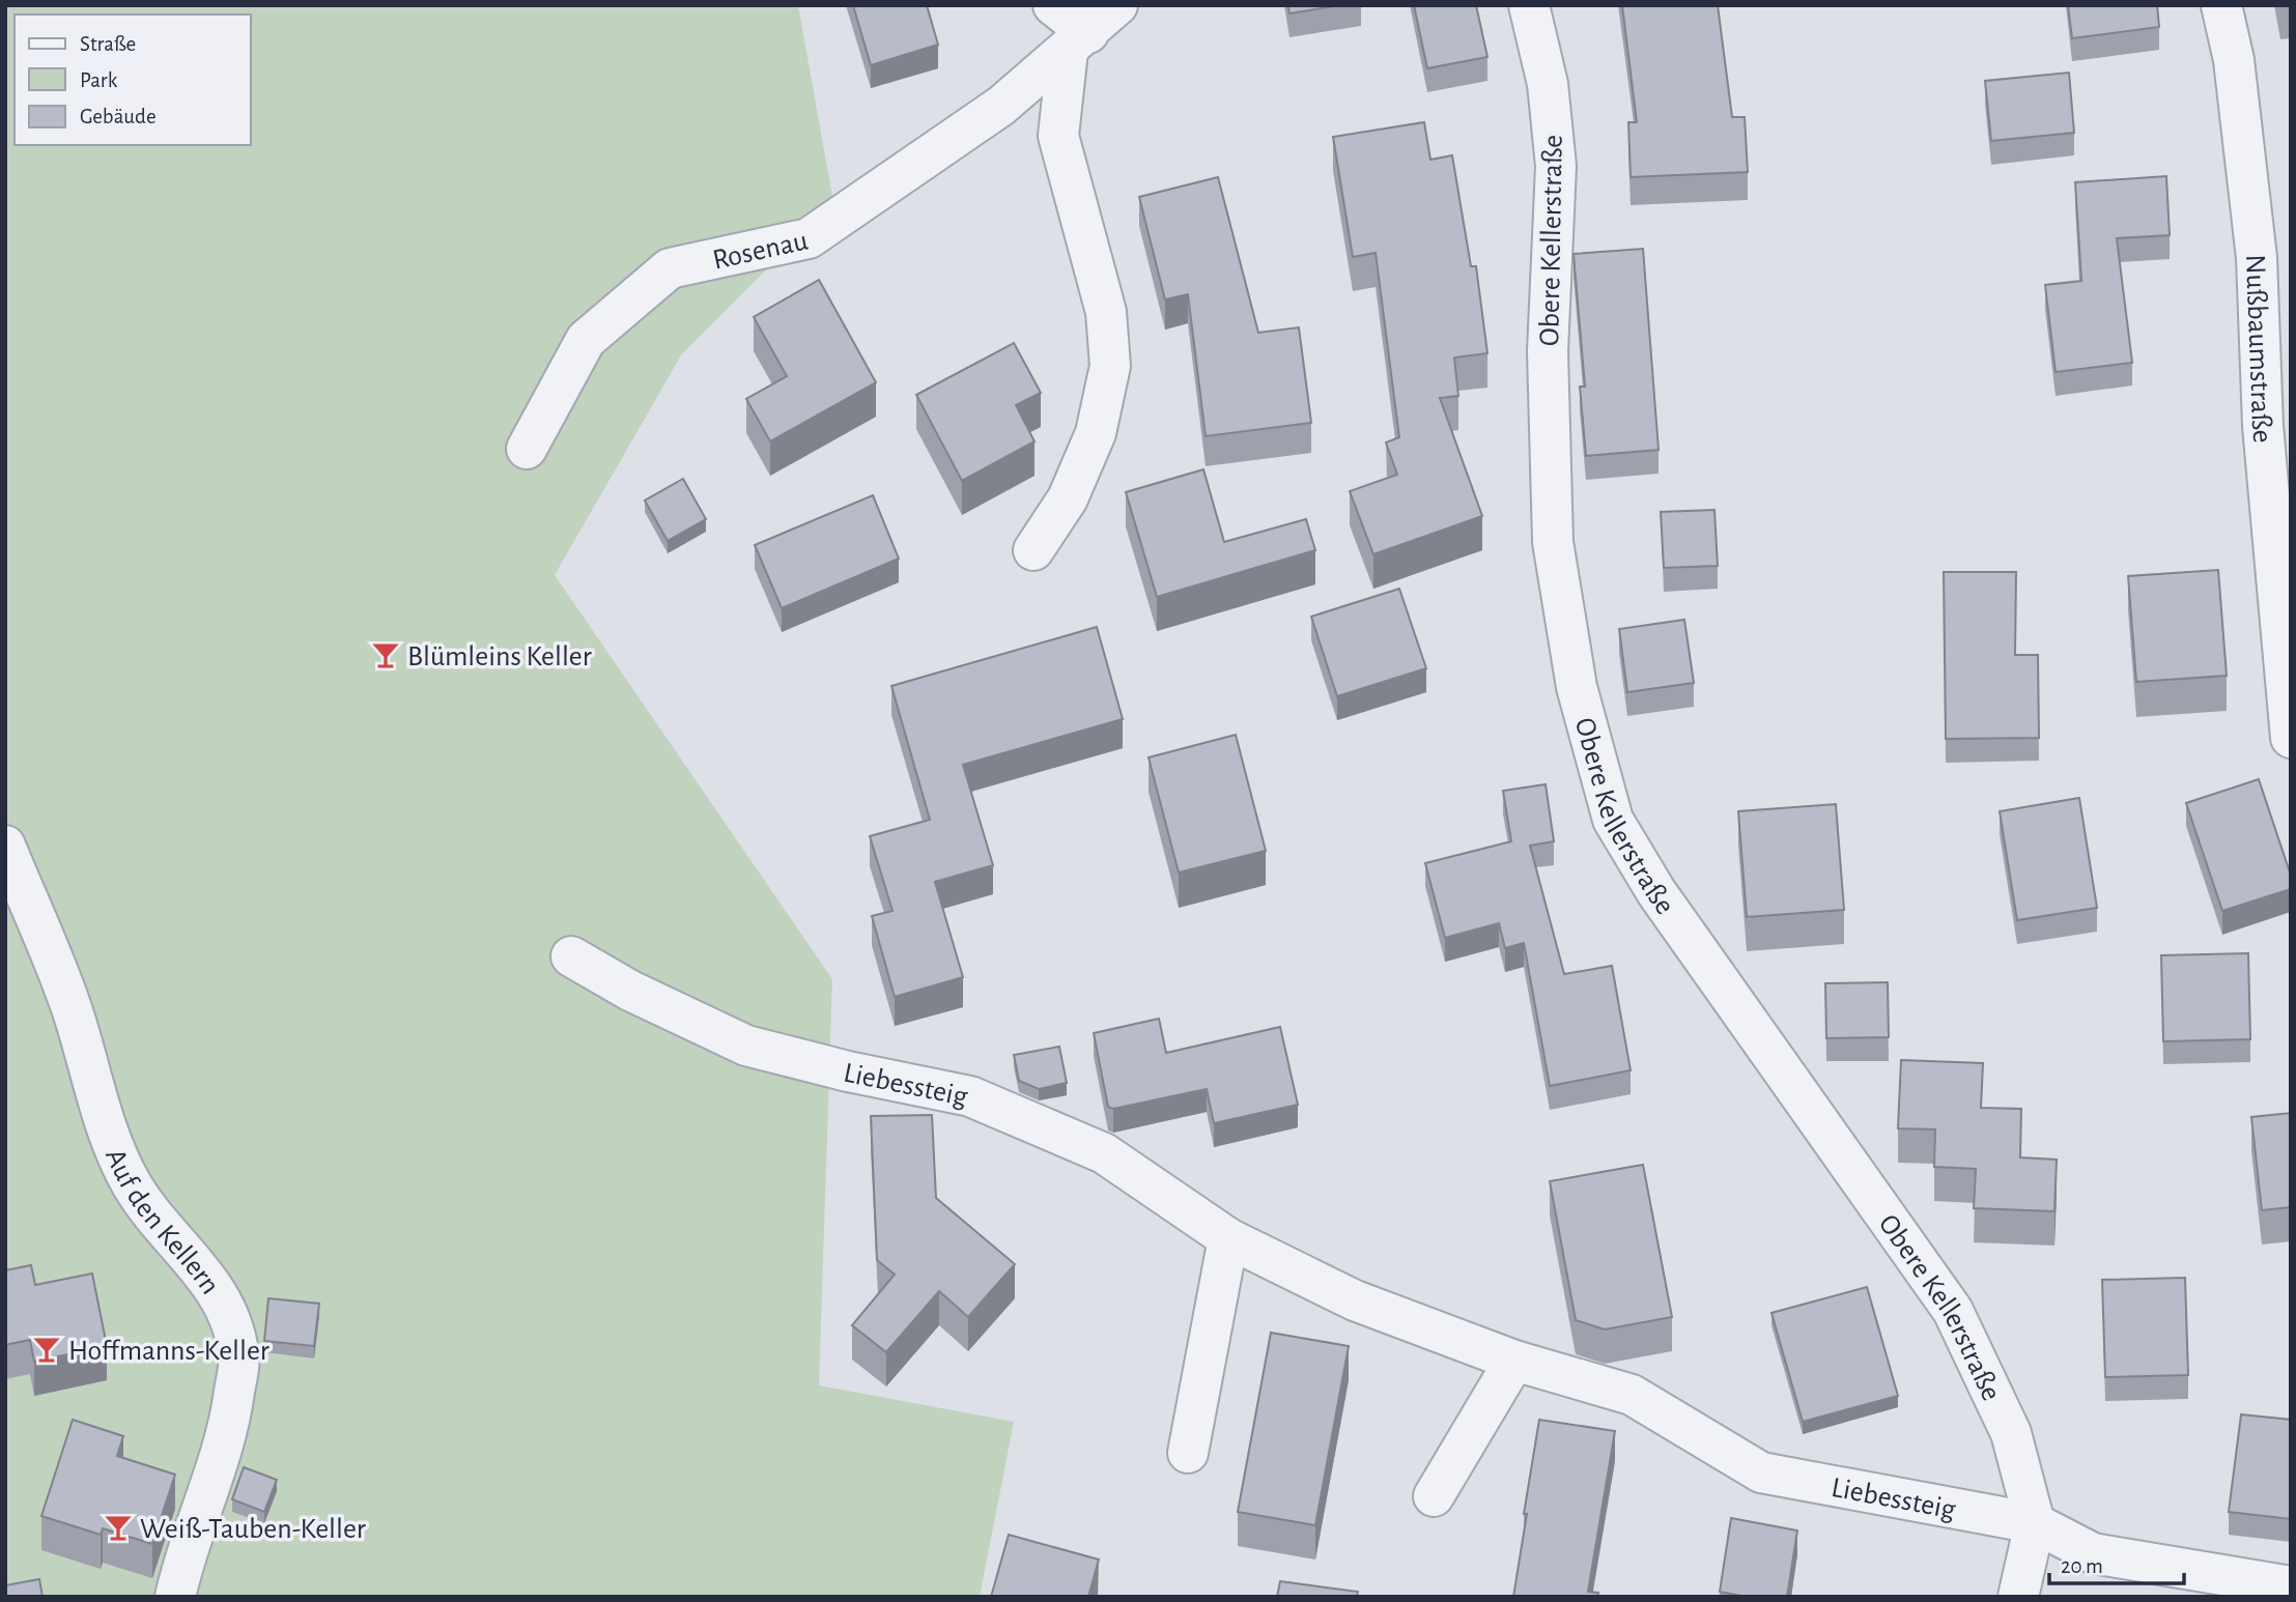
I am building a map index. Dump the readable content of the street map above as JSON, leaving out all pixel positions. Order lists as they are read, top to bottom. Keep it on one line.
{"streets":{"street":["Obere Kellerstraße","Rosenau","Nußbaumstraße","Liebessteig","Auf den Kellern"]},"crossings":[["Obere Kellerstraße","Liebessteig"]],"places":{"bar":["Blümleins Keller","Hoffmanns-Keller","Weiß-Tauben-Keller"]},"legend":["Straße","Park","Gebäude"],"scale_bar":"20 m"}
